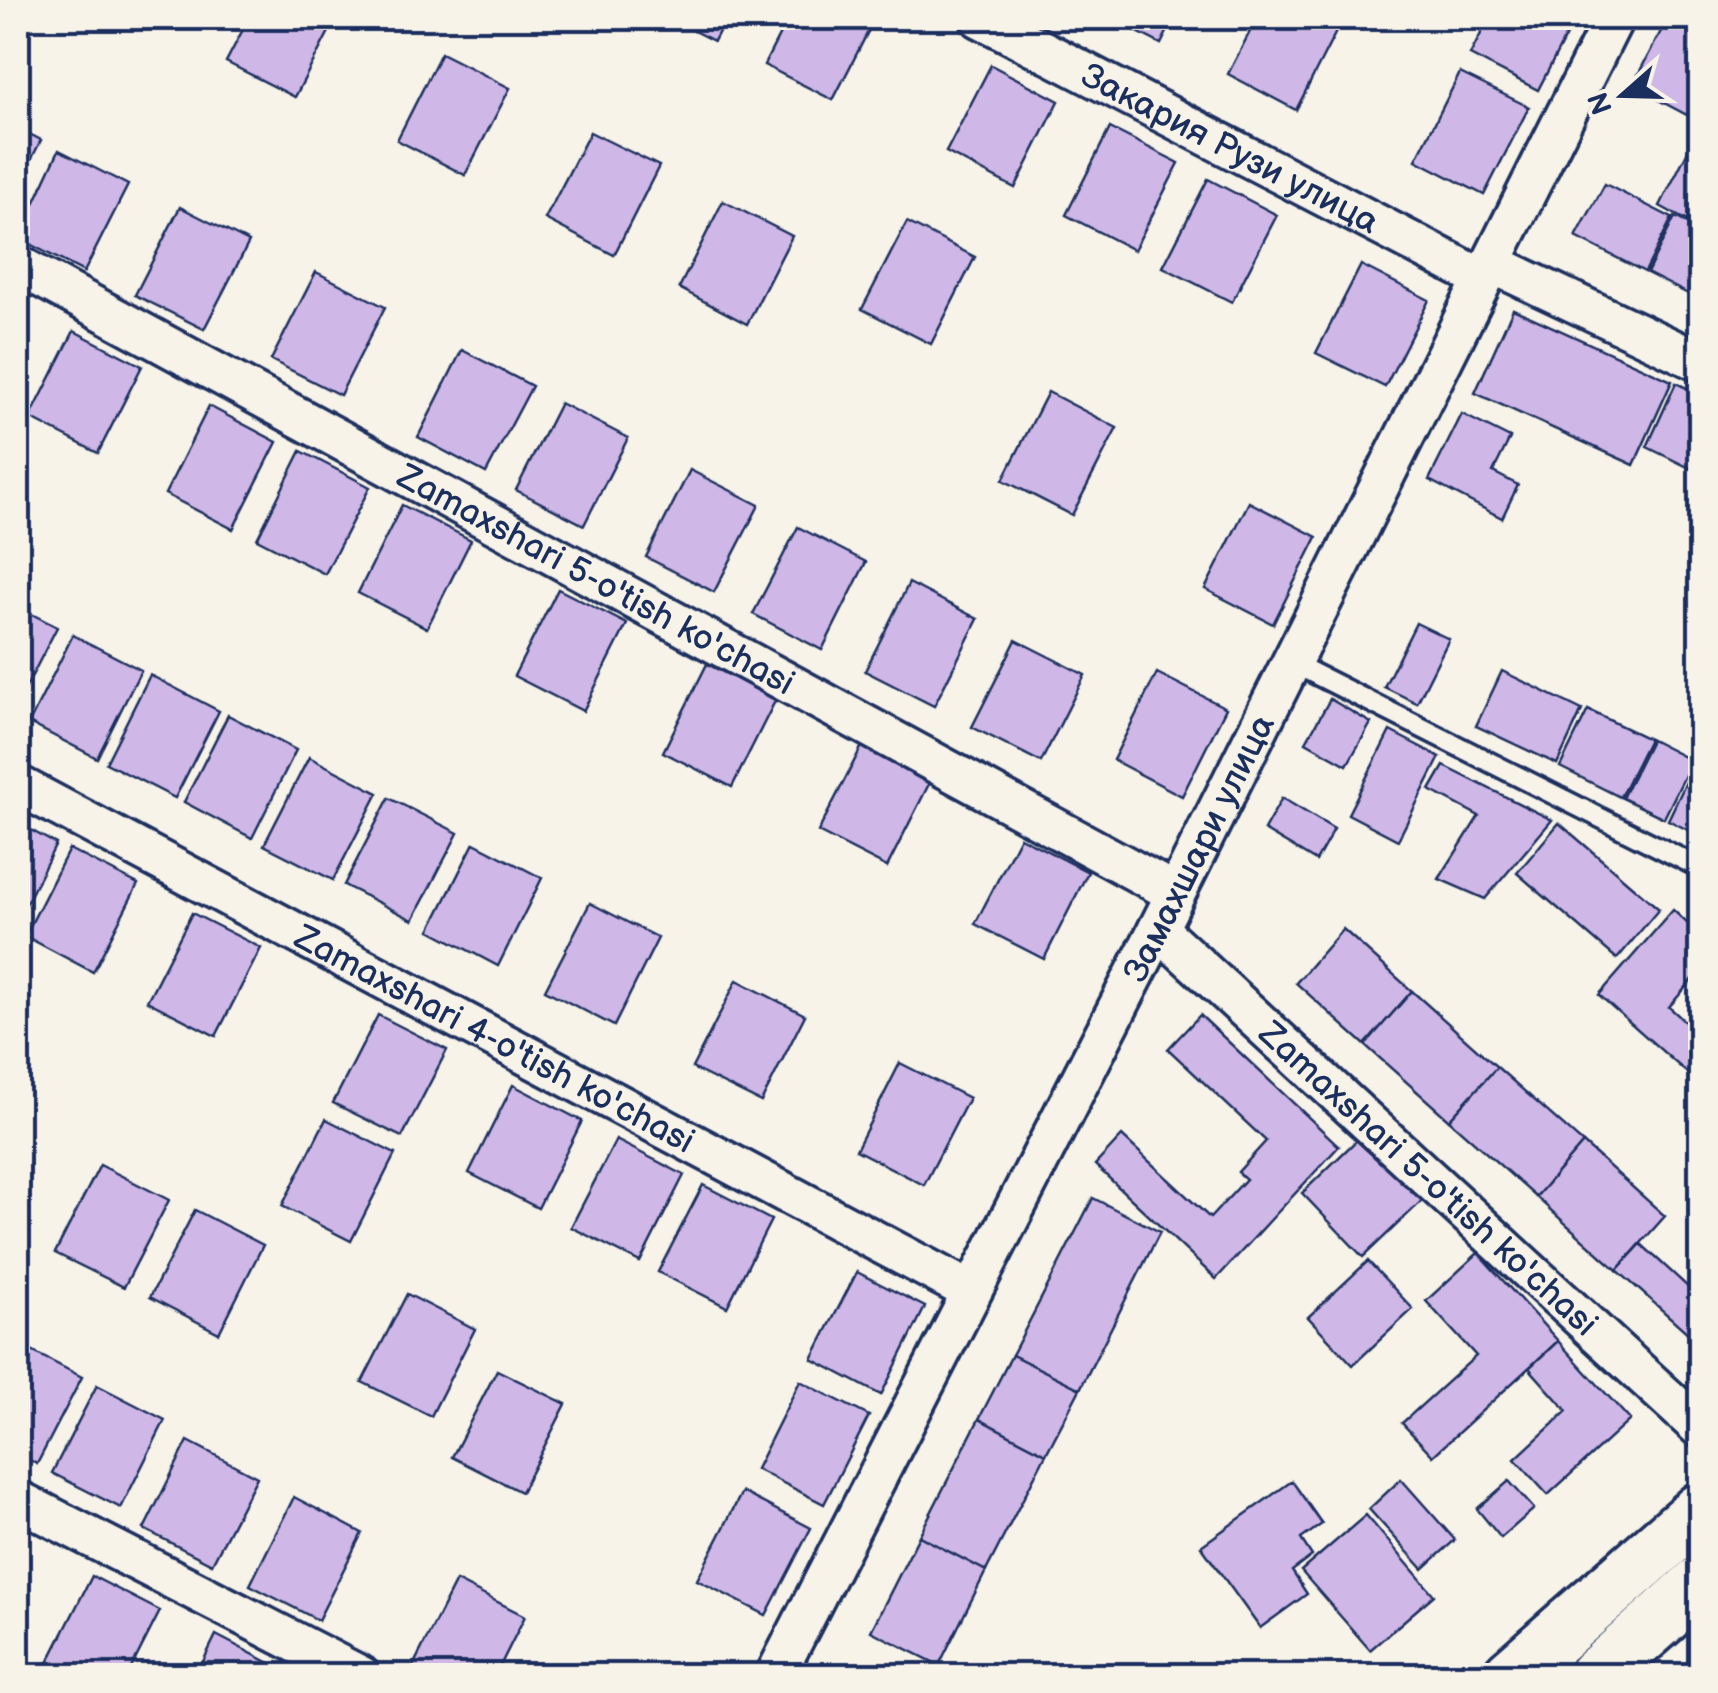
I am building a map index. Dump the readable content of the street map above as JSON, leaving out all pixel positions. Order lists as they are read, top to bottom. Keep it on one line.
{"streets":{"street":["Закария Рузи улица","Zamaxshari 5-o'tish ko'chasi","Замахшари улица","Zamaxshari 4-o'tish ko'chasi"]},"crossings":[["Закария Рузи улица","Замахшари улица"],["Zamaxshari 5-o'tish ko'chasi","Замахшари улица"],["Замахшари улица","Zamaxshari 4-o'tish ko'chasi"]],"north":"left"}
